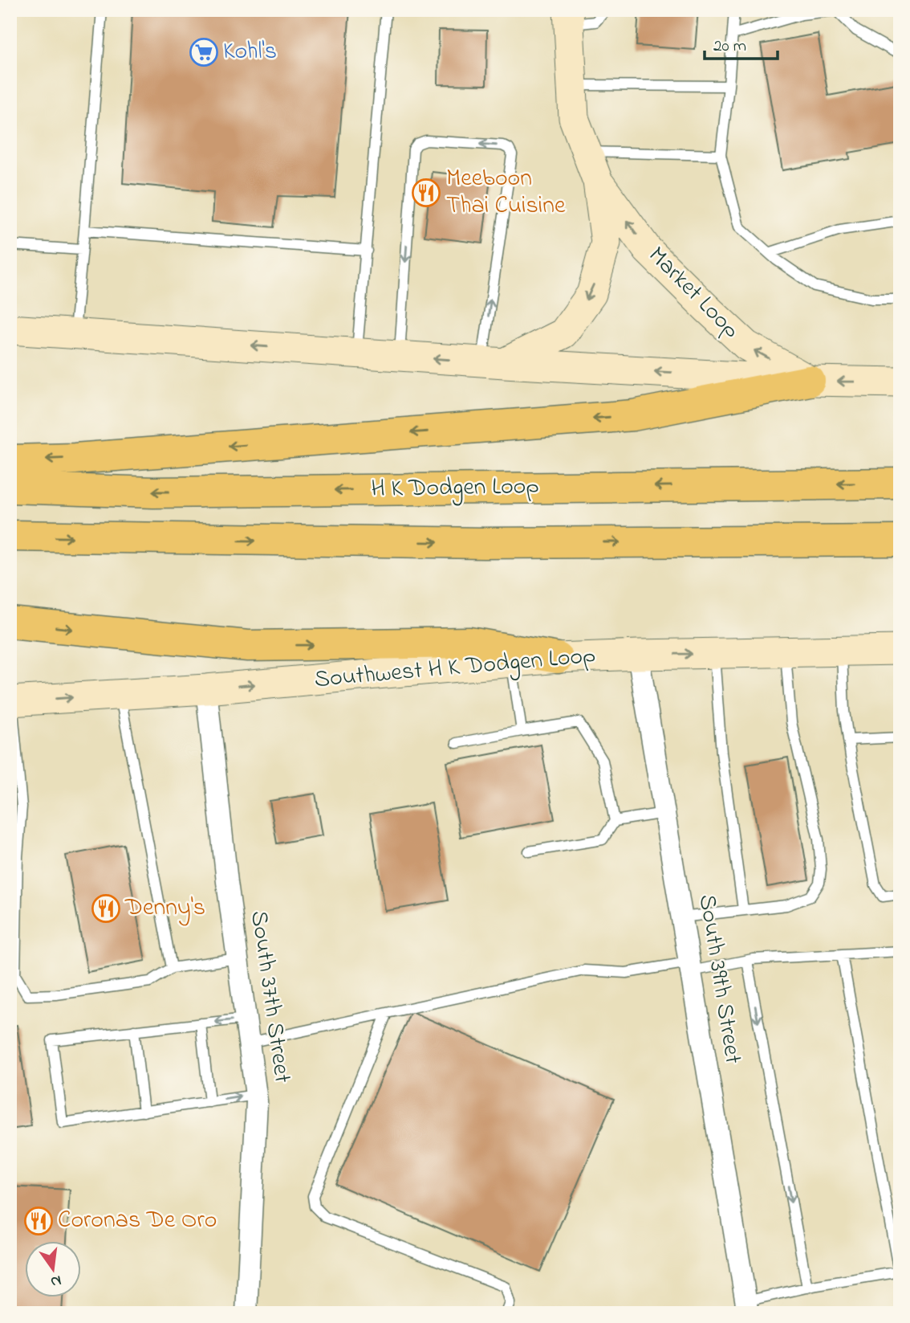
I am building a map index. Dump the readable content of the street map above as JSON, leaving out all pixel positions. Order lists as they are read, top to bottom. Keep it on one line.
{"streets":{"highway":["H K Dodgen Loop"],"main road":["Market Loop","Southwest H K Dodgen Loop"],"street":["South 39th Street","South 37th Street"]},"crossings":[["Southwest H K Dodgen Loop","South 39th Street"],["Southwest H K Dodgen Loop","South 37th Street"]],"one_way":["Southwest H K Dodgen Loop"],"places":{"supermarket":["Kohl's"],"restaurant":["Meeboon Thai Cuisine","Denny's","Coronas De Oro"]},"scale_bar":"20 m","north":"bottom"}
